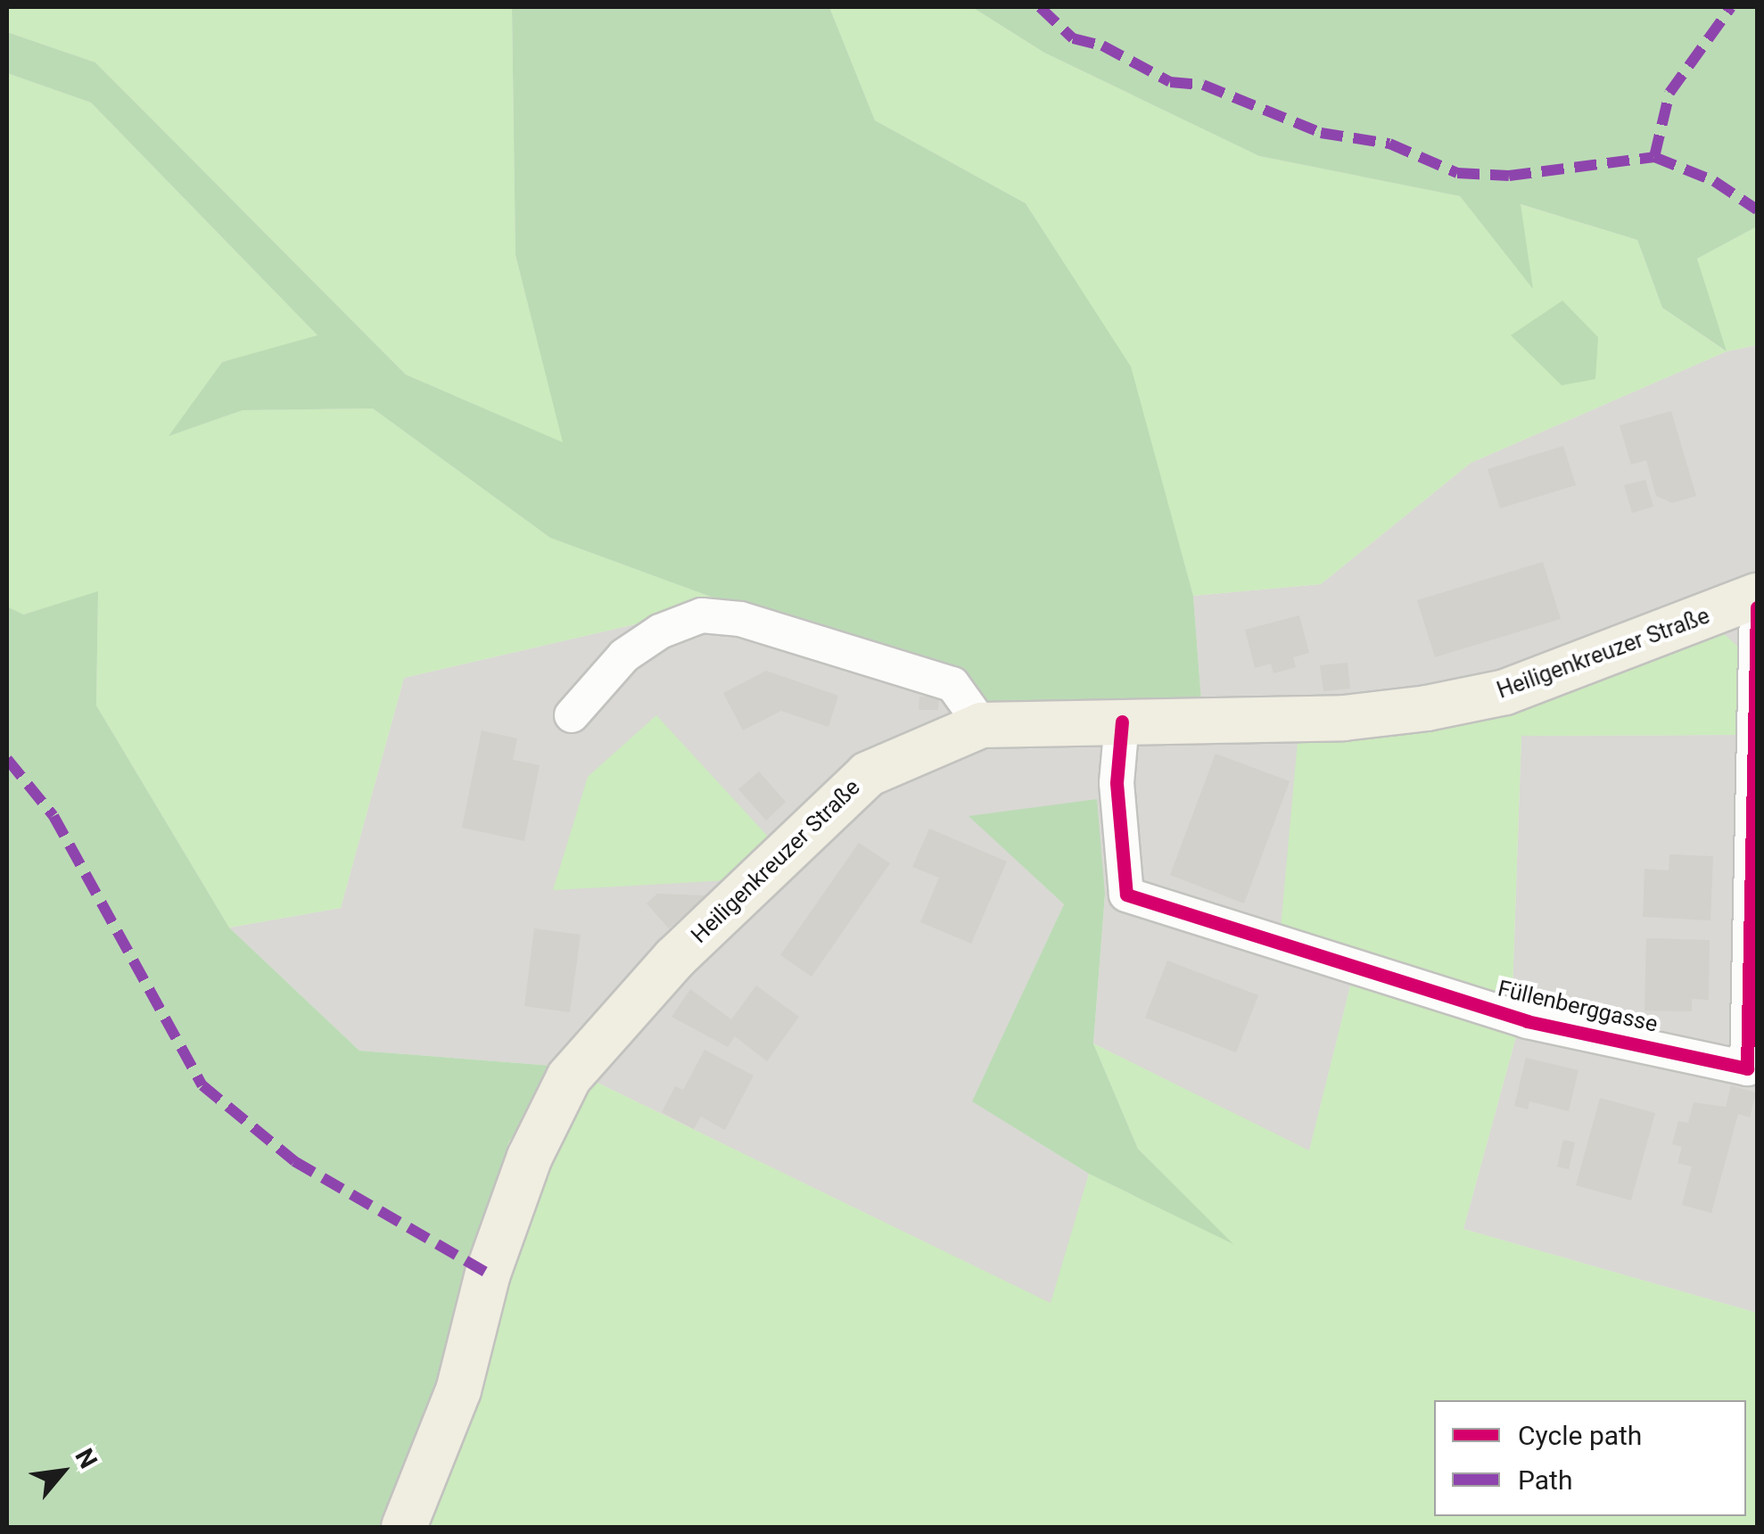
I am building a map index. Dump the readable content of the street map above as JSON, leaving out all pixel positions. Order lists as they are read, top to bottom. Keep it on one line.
{"streets":{"main road":["Heiligenkreuzer Straße"],"street":["Füllenberggasse"]},"crossings":[["Heiligenkreuzer Straße","Füllenberggasse"]],"legend":["Cycle path","Path"],"north":"top right"}
